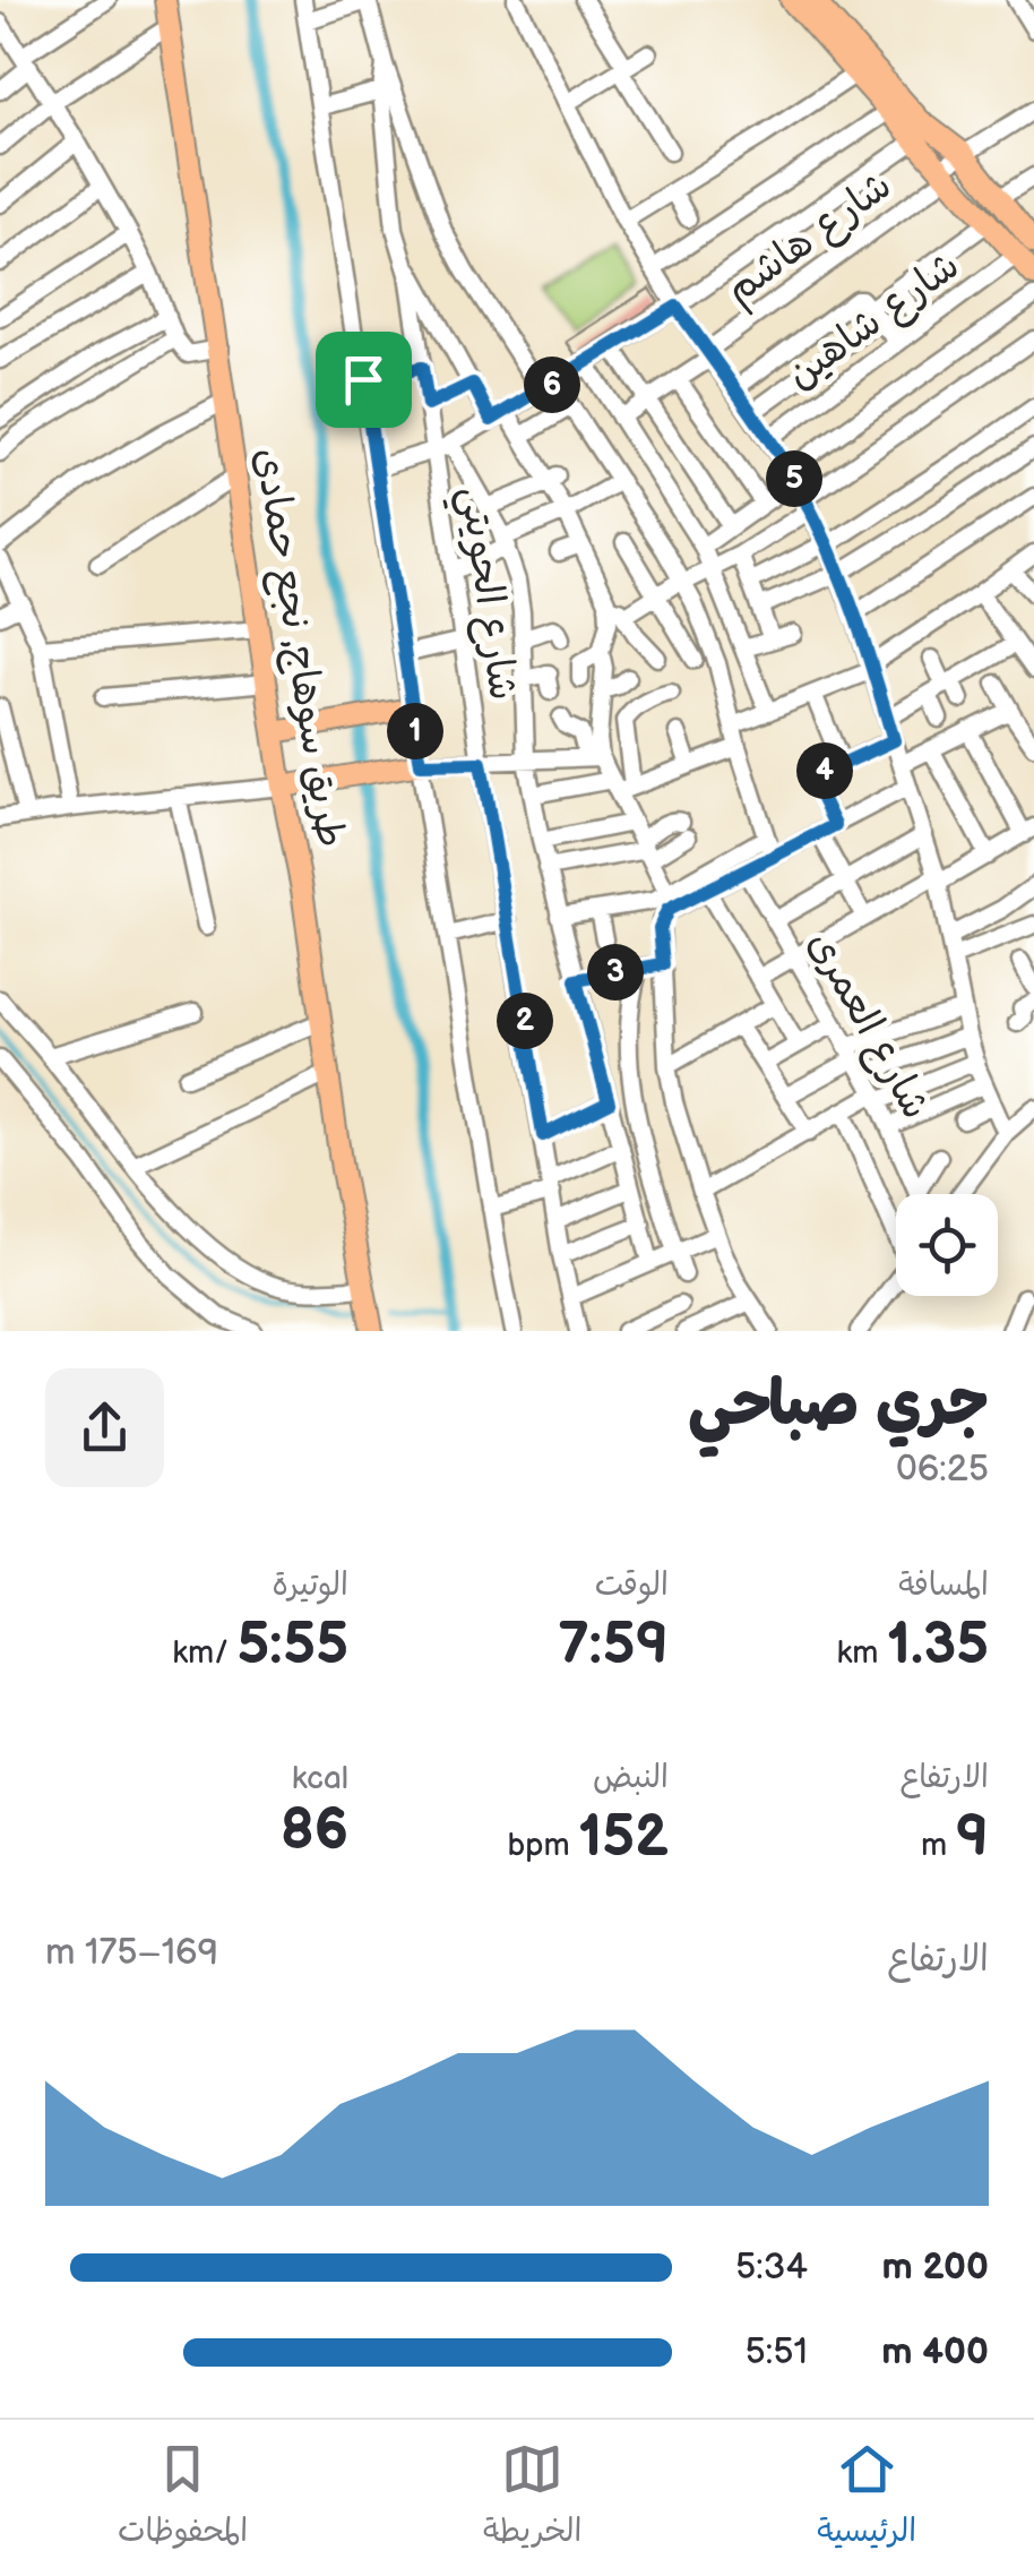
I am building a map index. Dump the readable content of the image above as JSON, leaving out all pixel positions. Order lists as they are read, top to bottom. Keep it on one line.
{"streets":{"main road":["طريق سوهاج, نجع حمادى"],"street":["شارع هاشم","شارع شاهين","شارع الحويتي","شارع العمرى"]},"page":{"pins":["6","5","1","4","3","2"],"heading":["جري صباحي","06:25"],"stats":[["المسافة","1.35 km"],["الوقت","7:59"],["الوتيرة","5:55 /km"],["الارتفاع","9 m"],["النبض","152 bpm"],["kcal","86"]],"chart":["الارتفاع","169–175 m"],"list":[{"name":"200 m","note":"5:34"},{"name":"400 m","note":"5:51"}],"tabs":["الرئيسية","الخريطة","المحفوظات"]}}
